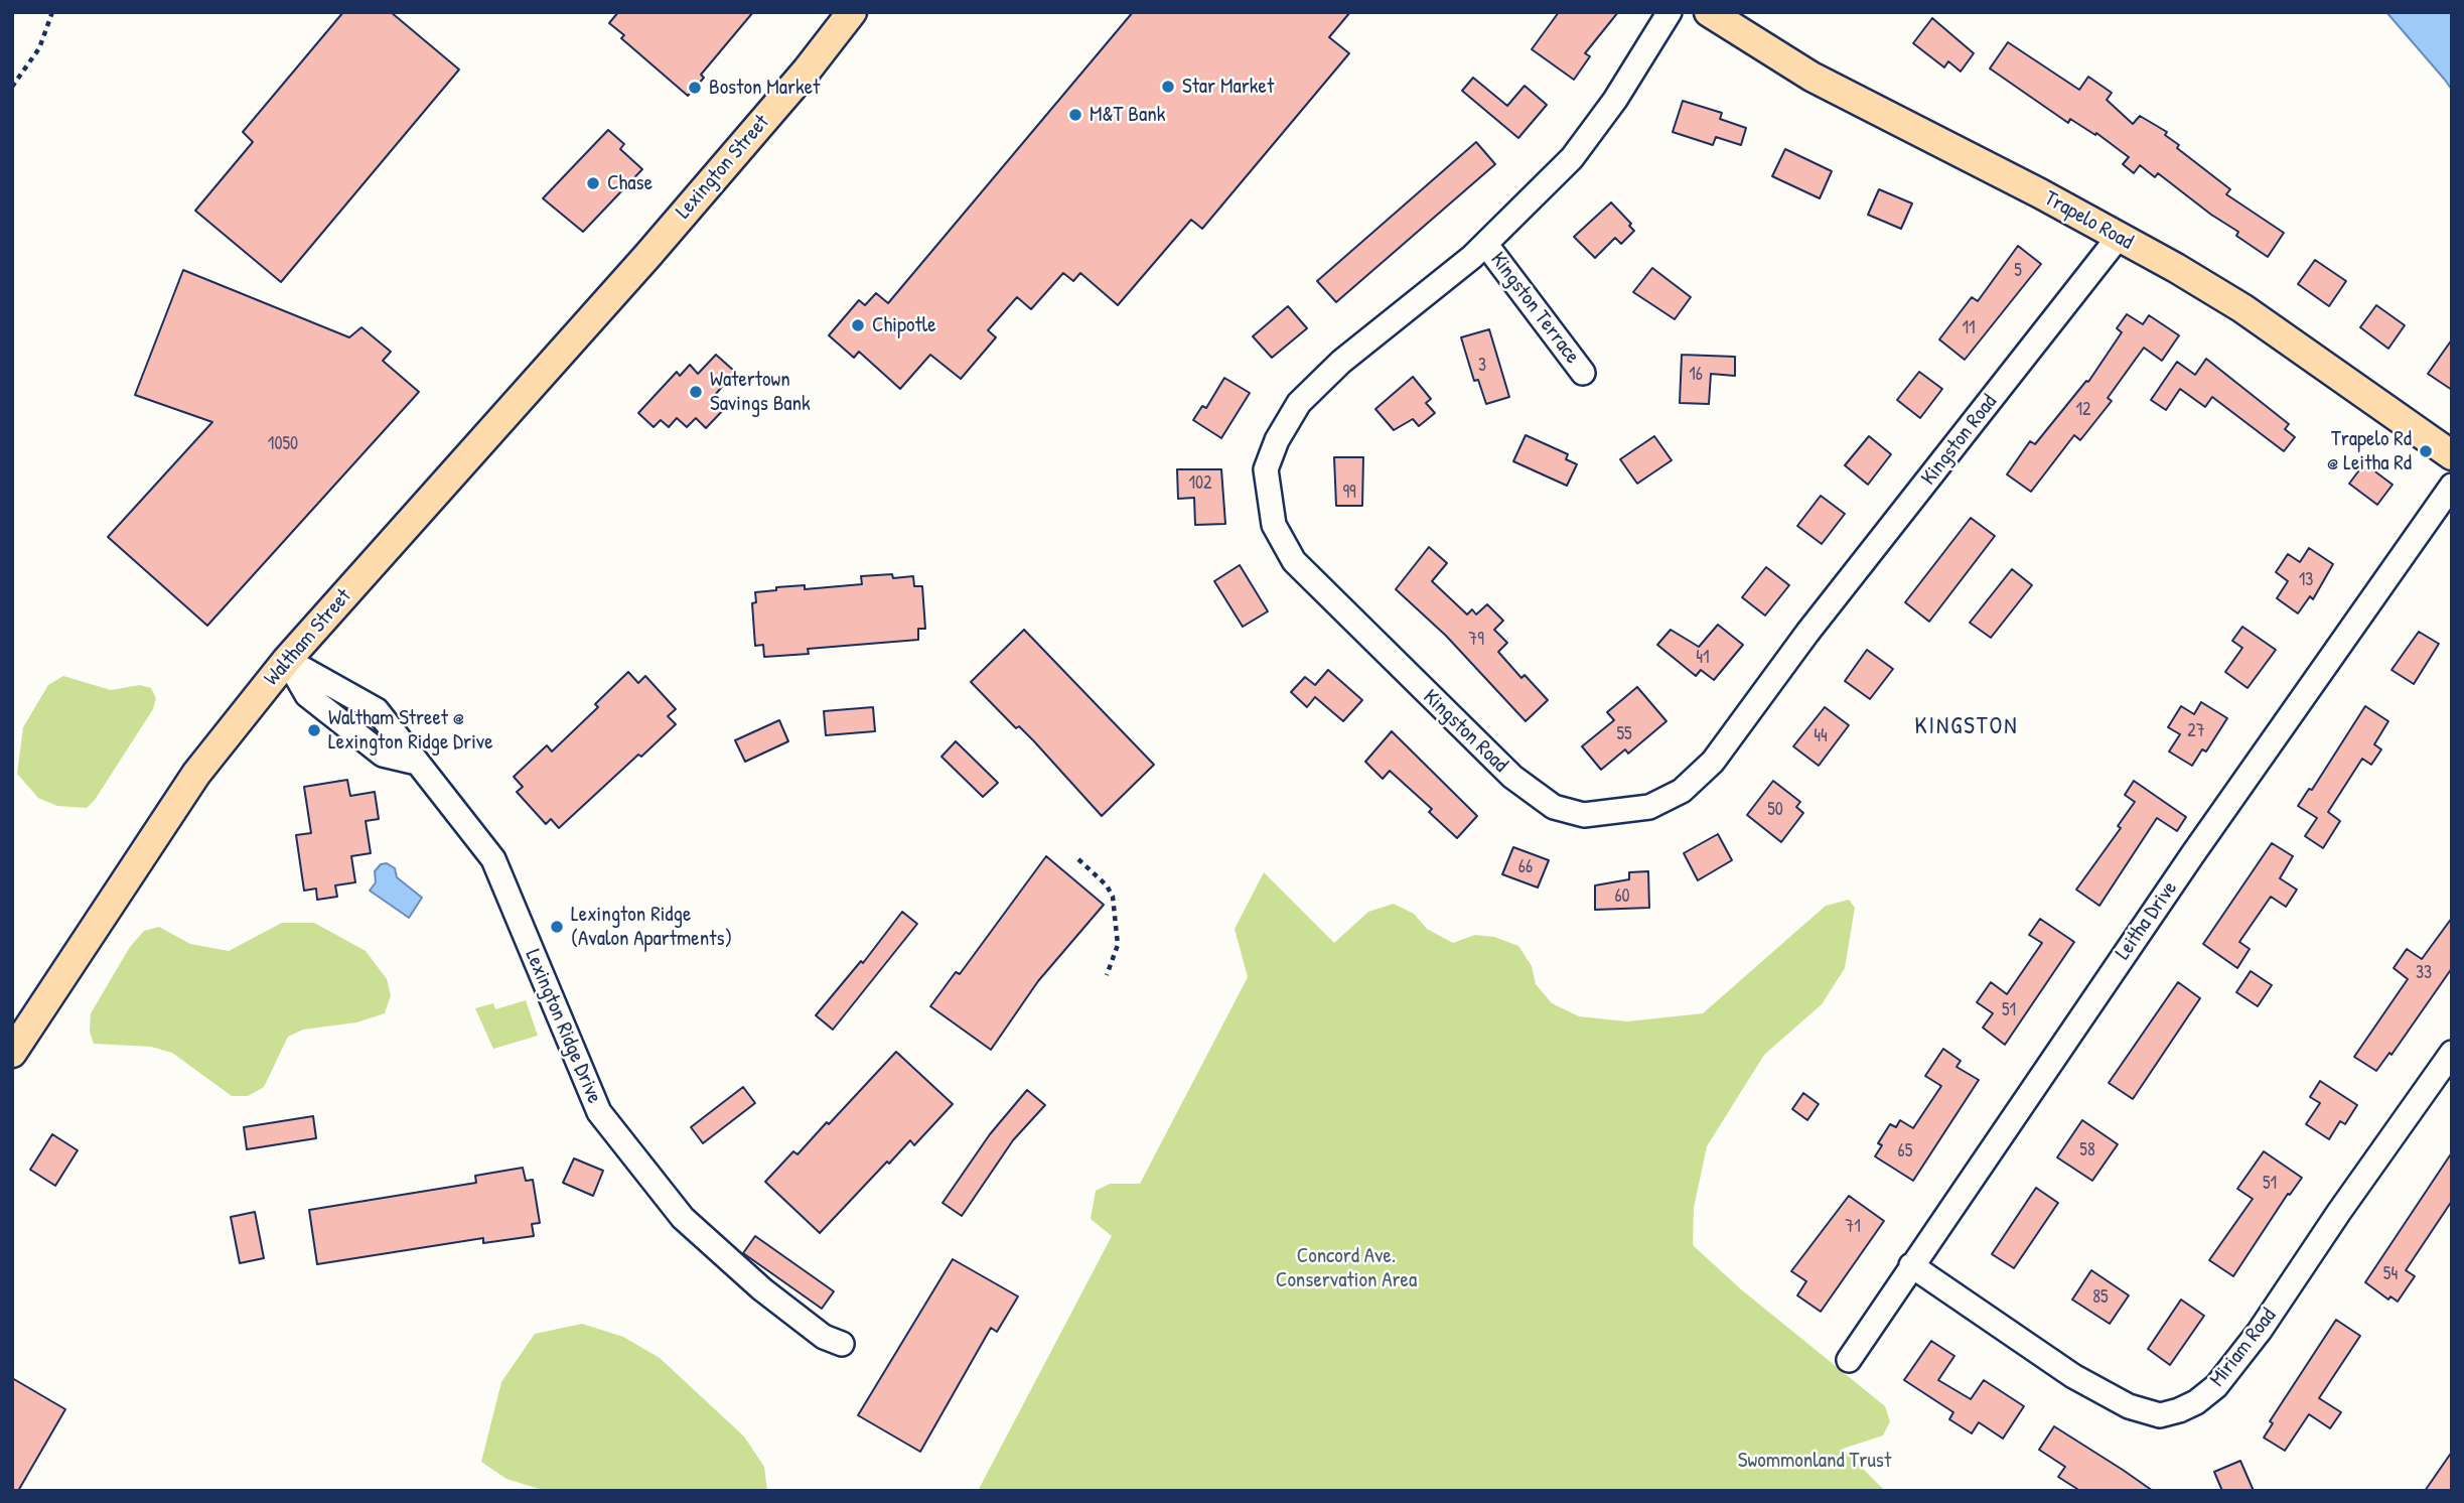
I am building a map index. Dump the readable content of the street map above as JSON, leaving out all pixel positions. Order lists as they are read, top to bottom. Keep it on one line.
{"streets":{"main road":["Lexington Street","Trapelo Road","Waltham Street"],"street":["Kingston Terrace","Kingston Road","Leitha Drive","Lexington Ridge Drive","Miriam Road"]},"crossings":[["Lexington Street","Waltham Street"],["Trapelo Road","Kingston Road"],["Kingston Terrace","Kingston Road"],["Waltham Street","Lexington Ridge Drive"],["Leitha Drive","Miriam Road"]],"districts":["KINGSTON"],"parks":["Concord Ave. Conservation Area","Swommonland Trust"],"places":["Star Market","Boston Market","M&T Bank","Chase","Chipotle","Watertown Savings Bank","Trapelo Rd @ Leitha Rd","Waltham Street @ Lexington Ridge Drive","Lexington Ridge (Avalon Apartments)"],"house_numbers":["5","11","3","16","12","1050","102","99","13","79","41","27","55","44","50","66","60","33","51","58","65","51","71","54","85"]}
